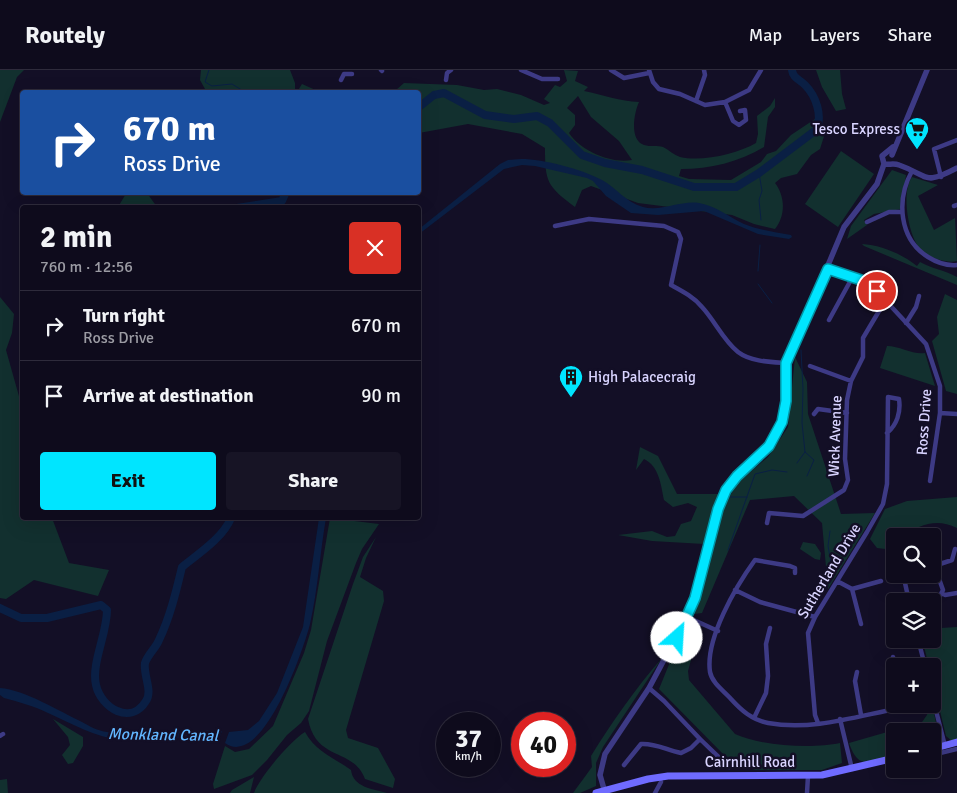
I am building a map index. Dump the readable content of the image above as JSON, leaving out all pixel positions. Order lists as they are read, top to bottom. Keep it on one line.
{"streets":{"main road":["Cairnhill Road"],"street":["Ross Drive","Wick Avenue","Sutherland Drive"]},"crossings":[["Ross Drive","Wick Avenue"]],"water":["Monkland Canal"],"places":{"supermarket":["Tesco Express"],"building":["High Palacecraig"]},"page":{"header":"Routely","nav":["Map","Layers","Share"],"turn":["670 m","Ross Drive"],"heading":["2 min","760 m · 12:56"],"list":[{"name":"Turn right","note":"Ross Drive","value":"670 m"},{"name":"Arrive at destination","value":"90 m"}],"buttons":["Exit","Share"],"map_buttons":["+","−"],"speed":"37 km/h","limit":"40"}}
